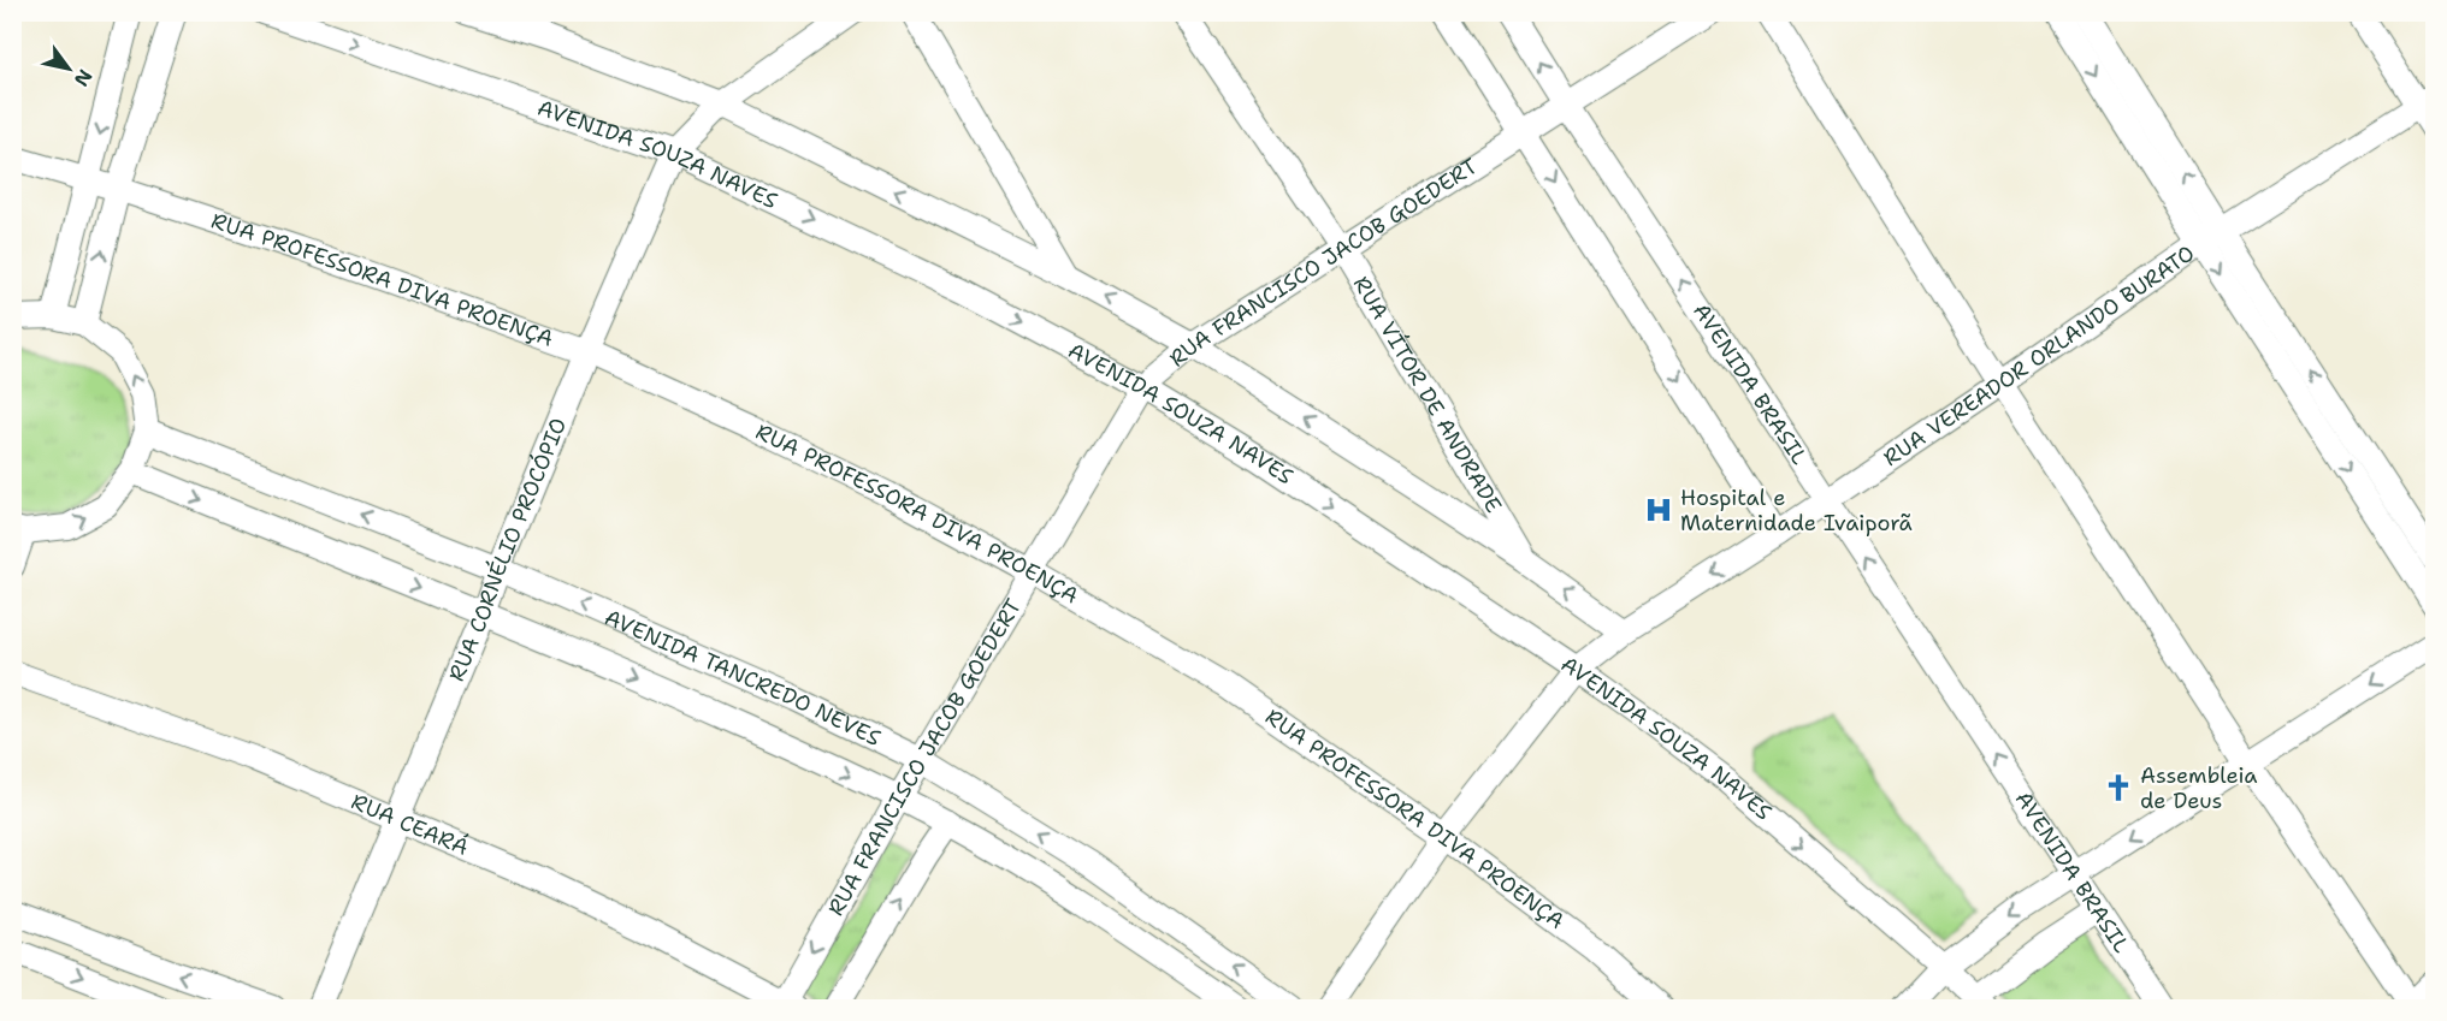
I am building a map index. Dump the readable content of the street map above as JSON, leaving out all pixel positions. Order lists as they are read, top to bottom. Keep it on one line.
{"streets":{"street":["AVENIDA SOUZA NAVES","RUA FRANCISCO JACOB GOEDERT","RUA PROFESSORA DIVA PROENÇA","RUA VEREADOR ORLANDO BURATO","AVENIDA BRASIL","RUA VÍTOR DE ANDRADE","RUA CORNÉLIO PROCÓPIO","AVENIDA TANCREDO NEVES","RUA CEARÁ"]},"crossings":[["AVENIDA SOUZA NAVES","RUA FRANCISCO JACOB GOEDERT"],["AVENIDA SOUZA NAVES","RUA VEREADOR ORLANDO BURATO"],["AVENIDA SOUZA NAVES","RUA CORNÉLIO PROCÓPIO"],["RUA FRANCISCO JACOB GOEDERT","RUA PROFESSORA DIVA PROENÇA"],["RUA FRANCISCO JACOB GOEDERT","AVENIDA BRASIL"],["RUA FRANCISCO JACOB GOEDERT","RUA VÍTOR DE ANDRADE"],["RUA FRANCISCO JACOB GOEDERT","AVENIDA TANCREDO NEVES"],["RUA FRANCISCO JACOB GOEDERT","RUA CEARÁ"],["RUA PROFESSORA DIVA PROENÇA","RUA VEREADOR ORLANDO BURATO"],["RUA PROFESSORA DIVA PROENÇA","RUA CORNÉLIO PROCÓPIO"],["RUA VEREADOR ORLANDO BURATO","AVENIDA BRASIL"],["RUA CORNÉLIO PROCÓPIO","AVENIDA TANCREDO NEVES"],["RUA CORNÉLIO PROCÓPIO","RUA CEARÁ"]],"places":{"hospital":["Hospital e Maternidade Ivaiporã"],"church":["Assembleia de Deus"]},"north":"bottom right"}
